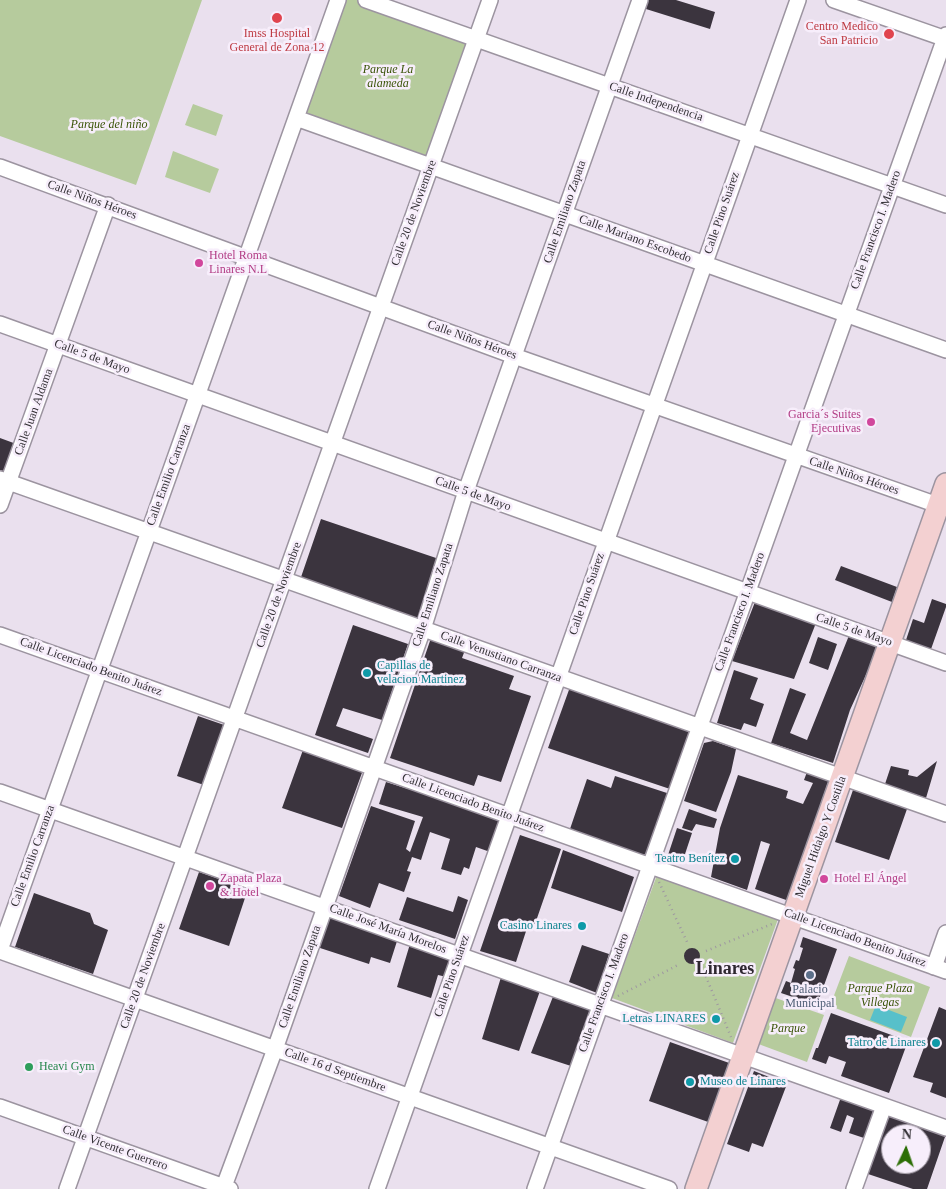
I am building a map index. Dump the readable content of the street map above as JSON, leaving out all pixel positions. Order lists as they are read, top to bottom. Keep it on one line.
{"streets":{"main road":["Miguel Hidalgo Y Costilla"],"street":["Calle Independencia","Calle Niños Héroes","Calle Emiliano Zapata","Calle 20 de Noviembre","Calle Pino Suárez","Calle Francisco I. Madero","Calle Mariano Escobedo","Calle 5 de Mayo","Calle Juan Aldama","Calle Emilio Carranza","Calle Venustiano Carranza","Calle Licenciado Benito Juárez","Calle José María Morelos","Calle 16 d Septiembre","Calle Vicente Guerrero"]},"crossings":[["Calle Independencia","Calle Emiliano Zapata"],["Calle Independencia","Calle 20 de Noviembre"],["Calle Independencia","Calle Pino Suárez"],["Calle Independencia","Calle Francisco I. Madero"],["Calle Niños Héroes","Calle Emiliano Zapata"],["Calle Niños Héroes","Calle 20 de Noviembre"],["Calle Niños Héroes","Calle Pino Suárez"],["Calle Niños Héroes","Calle Francisco I. Madero"],["Calle Niños Héroes","Calle Juan Aldama"],["Calle Niños Héroes","Calle Emilio Carranza"],["Calle Niños Héroes","Miguel Hidalgo Y Costilla"],["Calle Emiliano Zapata","Calle Mariano Escobedo"],["Calle Emiliano Zapata","Calle 5 de Mayo"],["Calle Emiliano Zapata","Calle Venustiano Carranza"],["Calle Emiliano Zapata","Calle Licenciado Benito Juárez"],["Calle Emiliano Zapata","Calle José María Morelos"],["Calle Emiliano Zapata","Calle 16 d Septiembre"],["Calle Emiliano Zapata","Calle Vicente Guerrero"],["Calle 20 de Noviembre","Calle Mariano Escobedo"],["Calle 20 de Noviembre","Calle 5 de Mayo"],["Calle 20 de Noviembre","Calle Venustiano Carranza"],["Calle 20 de Noviembre","Calle Licenciado Benito Juárez"],["Calle 20 de Noviembre","Calle José María Morelos"],["Calle 20 de Noviembre","Calle 16 d Septiembre"],["Calle 20 de Noviembre","Calle Vicente Guerrero"],["Calle Pino Suárez","Calle Mariano Escobedo"],["Calle Pino Suárez","Calle 5 de Mayo"],["Calle Pino Suárez","Calle Venustiano Carranza"],["Calle Pino Suárez","Calle Licenciado Benito Juárez"],["Calle Pino Suárez","Calle José María Morelos"],["Calle Pino Suárez","Calle 16 d Septiembre"],["Calle Francisco I. Madero","Calle Mariano Escobedo"],["Calle Francisco I. Madero","Calle 5 de Mayo"],["Calle Francisco I. Madero","Calle Venustiano Carranza"],["Calle Francisco I. Madero","Calle Licenciado Benito Juárez"],["Calle Francisco I. Madero","Calle José María Morelos"],["Calle Francisco I. Madero","Calle 16 d Septiembre"],["Calle Mariano Escobedo","Calle Emilio Carranza"],["Calle 5 de Mayo","Calle Juan Aldama"],["Calle 5 de Mayo","Calle Emilio Carranza"],["Calle 5 de Mayo","Miguel Hidalgo Y Costilla"],["Calle Juan Aldama","Calle Venustiano Carranza"],["Calle Emilio Carranza","Calle Venustiano Carranza"],["Calle Emilio Carranza","Calle Licenciado Benito Juárez"],["Calle Emilio Carranza","Calle José María Morelos"],["Calle Emilio Carranza","Calle 16 d Septiembre"],["Calle Venustiano Carranza","Miguel Hidalgo Y Costilla"],["Calle Licenciado Benito Juárez","Miguel Hidalgo Y Costilla"],["Miguel Hidalgo Y Costilla","Calle José María Morelos"]],"districts":["Linares"],"parks":["Parque La alameda","Parque del niño","Parque Plaza Villegas","Parque"],"places":["Imss Hospital General de Zona 12","Centro Medico San Patricio","Hotel Roma Linares N.L","Garcia´s Suites Ejecutivas","Capillas de velacion Martinez","Teatro Benítez","Hotel El Ángel","Zapata Plaza & Hotel","Casino Linares","Palacio Municipal","Letras LINARES","Tatro de Linares","Heavi Gym","Museo de Linares"],"north":"top"}
